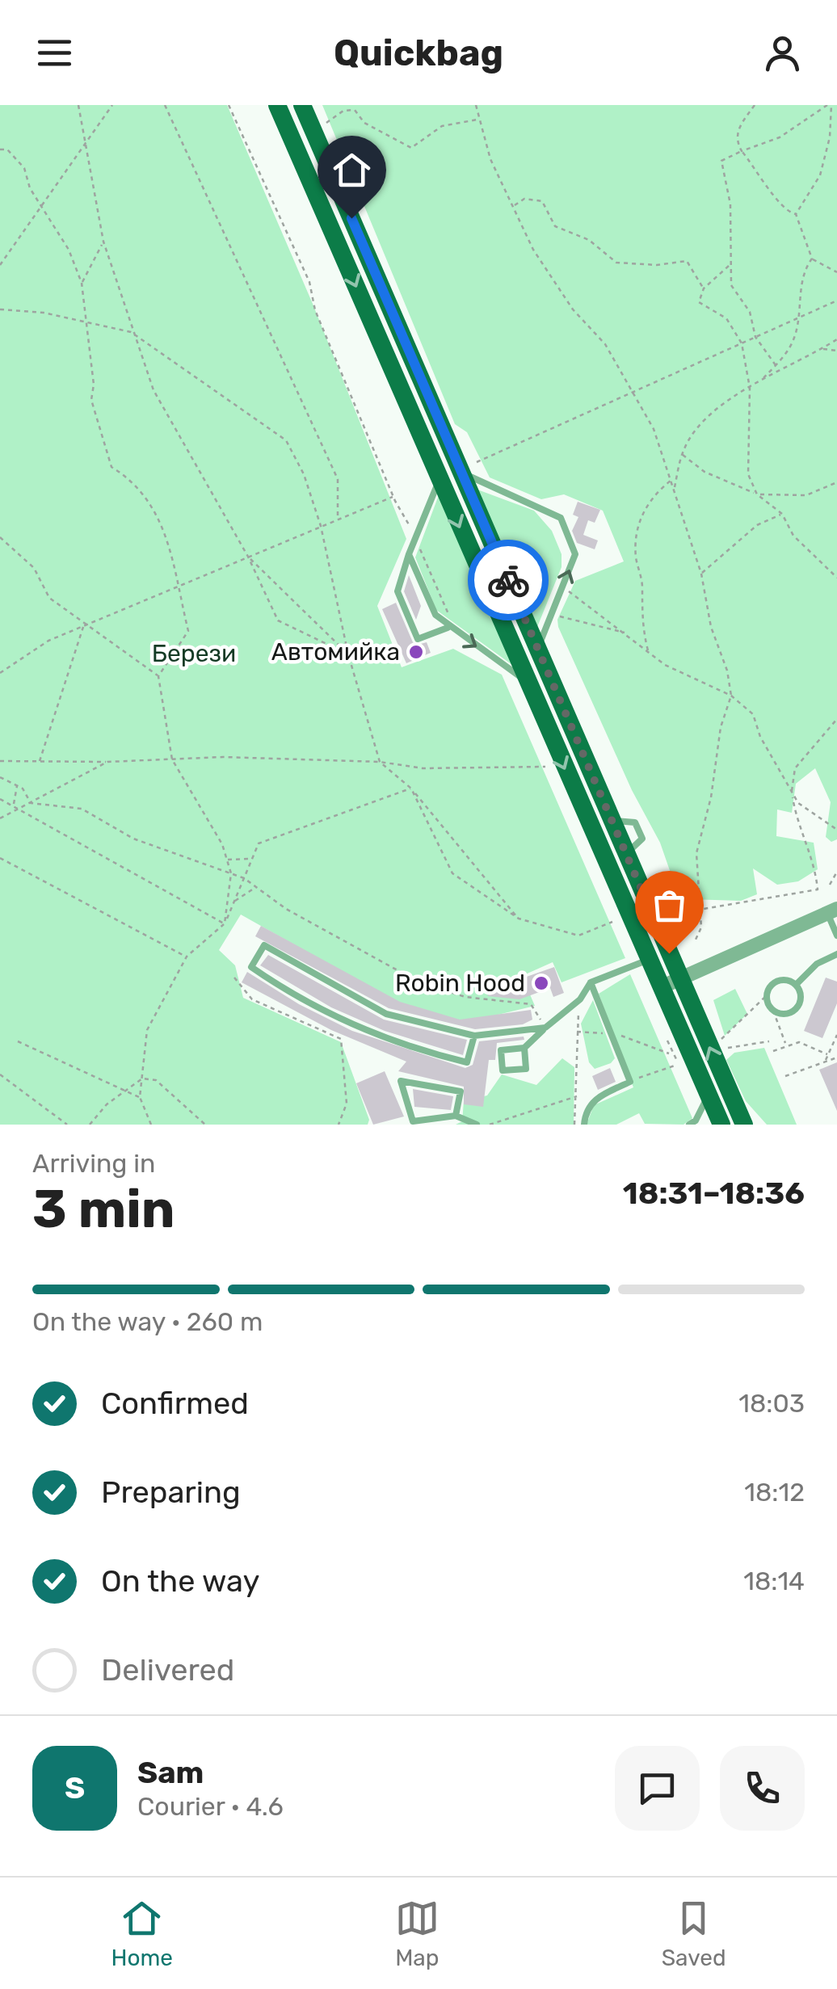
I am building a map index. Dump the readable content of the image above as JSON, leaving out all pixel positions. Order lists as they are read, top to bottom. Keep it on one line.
{"parks":["Берези"],"places":["Автомийка","Robin Hood"],"page":{"header":"Quickbag","heading":["3 min","Arriving in","18:31–18:36"],"panel":["Sam","Courier · 4.6"],"bar":"On the way · 260 m","list":[["Confirmed","18:03"],["Preparing","18:12"],["On the way","18:14"],"Delivered"],"round":"S","tabs":["Home","Map","Saved"]}}
